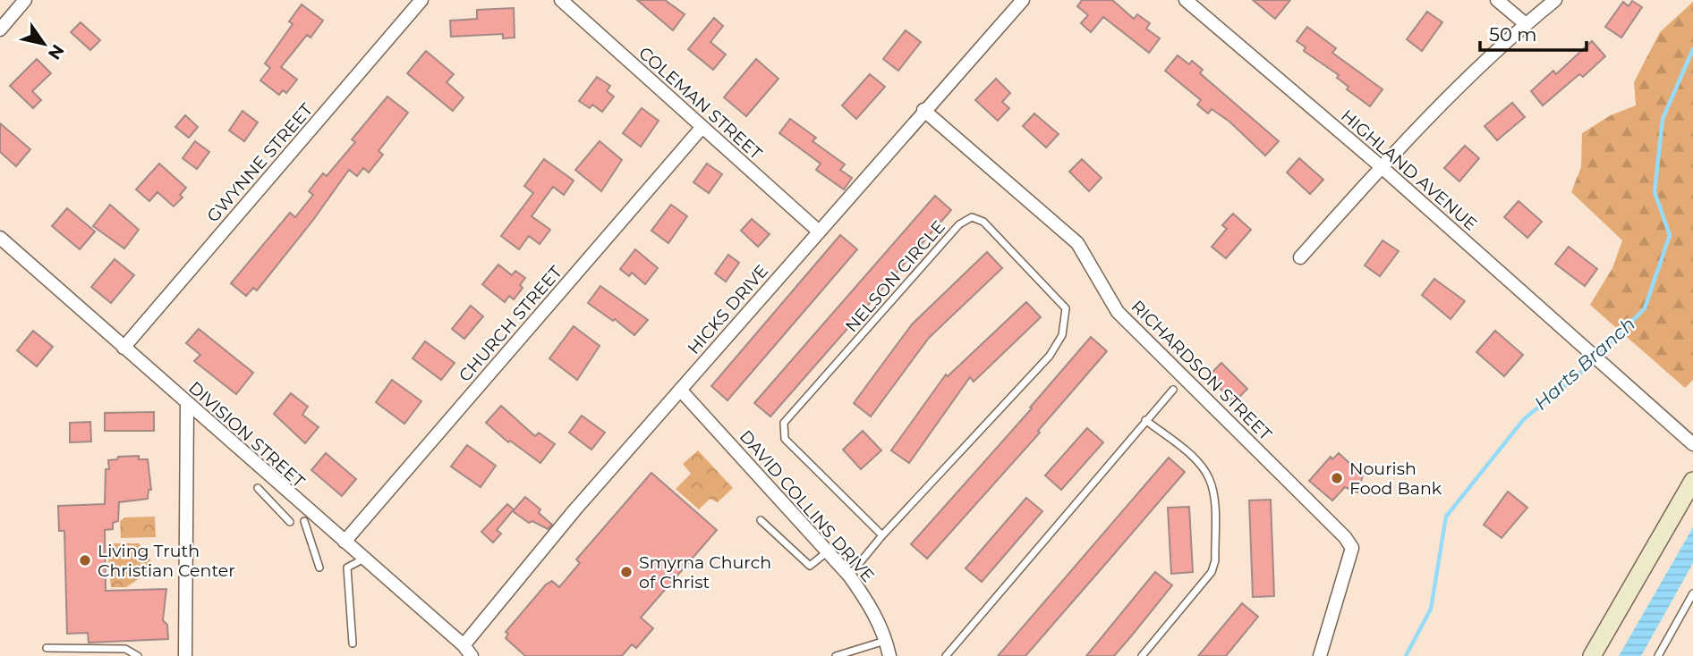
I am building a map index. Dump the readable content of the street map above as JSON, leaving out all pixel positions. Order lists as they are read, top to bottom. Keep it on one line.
{"streets":{"street":["COLEMAN STREET","GWYNNE STREET","HIGHLAND AVENUE","HICKS DRIVE","CHURCH STREET","RICHARDSON STREET","DIVISION STREET","DAVID COLLINS DRIVE"],"lane":["NELSON CIRCLE"]},"crossings":[["COLEMAN STREET","HICKS DRIVE"],["COLEMAN STREET","CHURCH STREET"],["GWYNNE STREET","DIVISION STREET"],["NELSON CIRCLE","DAVID COLLINS DRIVE"],["HICKS DRIVE","RICHARDSON STREET"],["HICKS DRIVE","DIVISION STREET"],["HICKS DRIVE","DAVID COLLINS DRIVE"],["CHURCH STREET","DIVISION STREET"]],"water":["Harts Branch"],"places":["Nourish Food Bank","Living Truth Christian Center","Smyrna Church of Christ"],"scale_bar":"50 m","north":"bottom right"}
